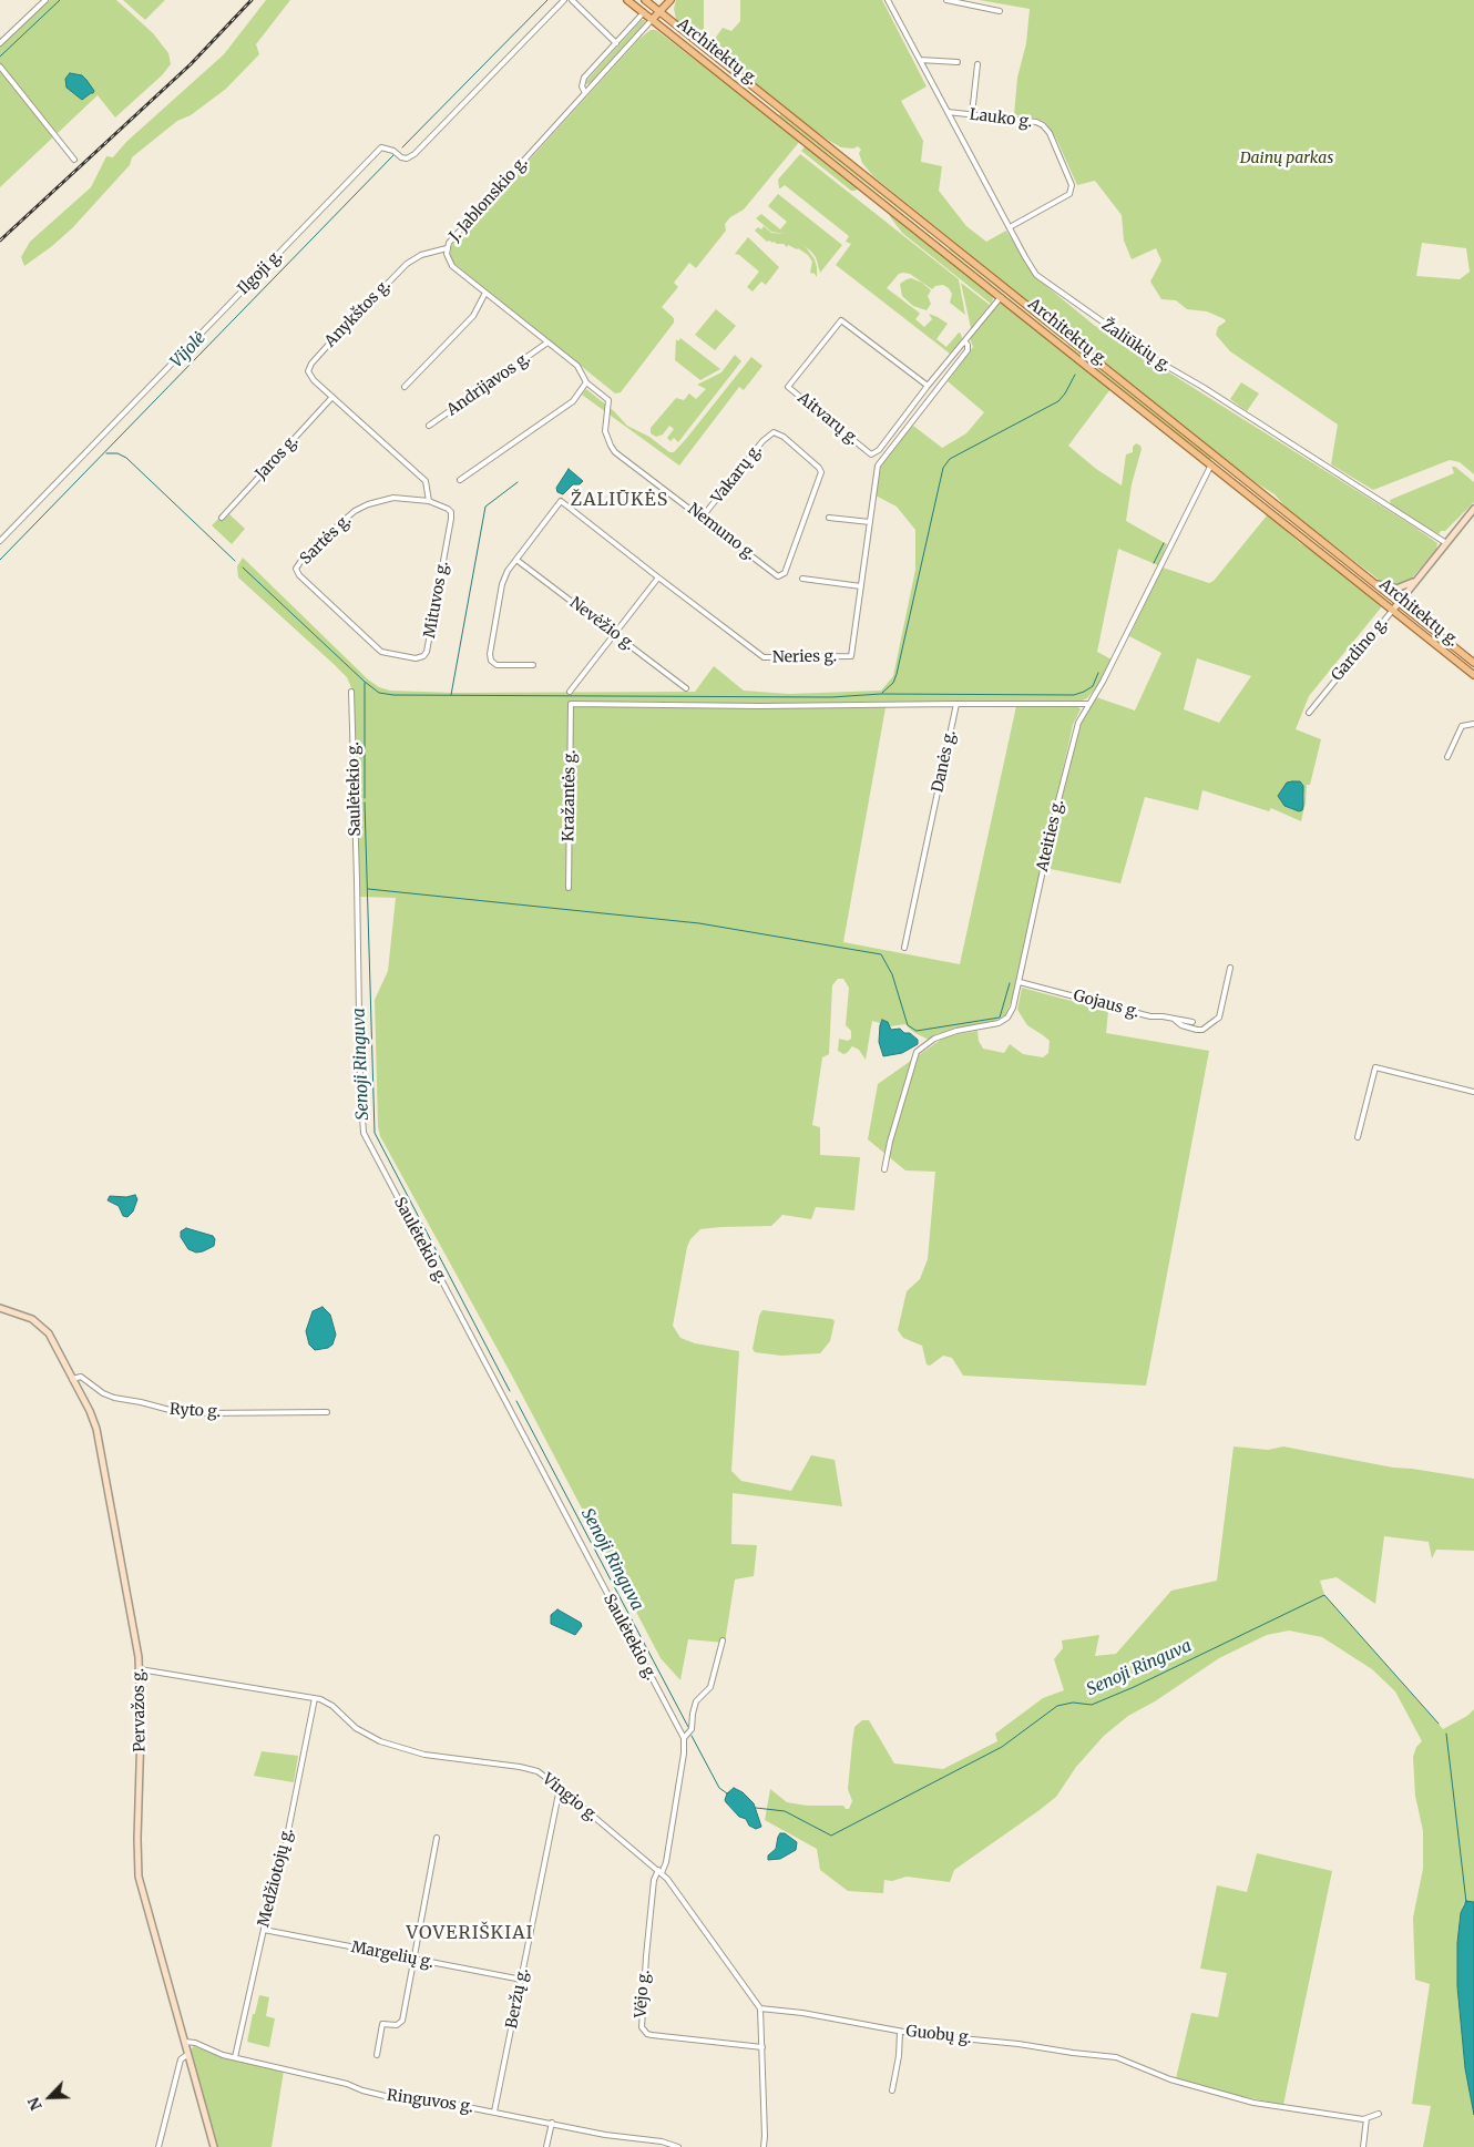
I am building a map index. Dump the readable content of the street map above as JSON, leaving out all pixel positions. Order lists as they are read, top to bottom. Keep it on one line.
{"streets":{"main road":["Architektų g.","Gardino g.","Pervažos g."],"street":["Lauko g.","J. Jablonskio g.","Ilgoji g.","Anykštos g.","Žaliūkių g.","Andrijavos g.","Aitvarų g.","Jaros g.","Vakarų g.","Nemuno g.","Sartės g.","Mituvos g.","Nevėžio g.","Neries g.","Danės g.","Saulėtekio g.","Kražantės g.","Ateities g.","Gojaus g.","Ryto g.","Vingio g.","Medžiotojų g.","Margelių g.","Vėjo g.","Beržų g.","Guobų g.","Ringuvos g."]},"crossings":[["Architektų g.","J. Jablonskio g."],["Architektų g.","Aitvarų g."],["Architektų g.","Gardino g."],["Architektų g.","Ateities g."],["Lauko g.","Žaliūkių g."],["J. Jablonskio g.","Anykštos g."],["J. Jablonskio g.","Andrijavos g."],["J. Jablonskio g.","Nemuno g."],["Anykštos g.","Jaros g."],["Žaliūkių g.","Gardino g."],["Aitvarų g.","Neries g."],["Vakarų g.","Nemuno g."],["Sartės g.","Mituvos g."],["Nevėžio g.","Neries g."],["Danės g.","Kražantės g."],["Ateities g.","Gojaus g."],["Ryto g.","Pervažos g."],["Pervažos g.","Vingio g."],["Pervažos g.","Ringuvos g."],["Vingio g.","Medžiotojų g."],["Vingio g.","Vėjo g."],["Vingio g.","Beržų g."],["Vingio g.","Guobų g."],["Medžiotojų g.","Margelių g."],["Medžiotojų g.","Ringuvos g."],["Margelių g.","Beržų g."],["Beržų g.","Ringuvos g."]],"districts":["ŽALIŪKĖS","VOVERIŠKIAI"],"water":["Vijolė","Senoji Ringuva"],"parks":["Dainų parkas"],"north":"bottom left"}
